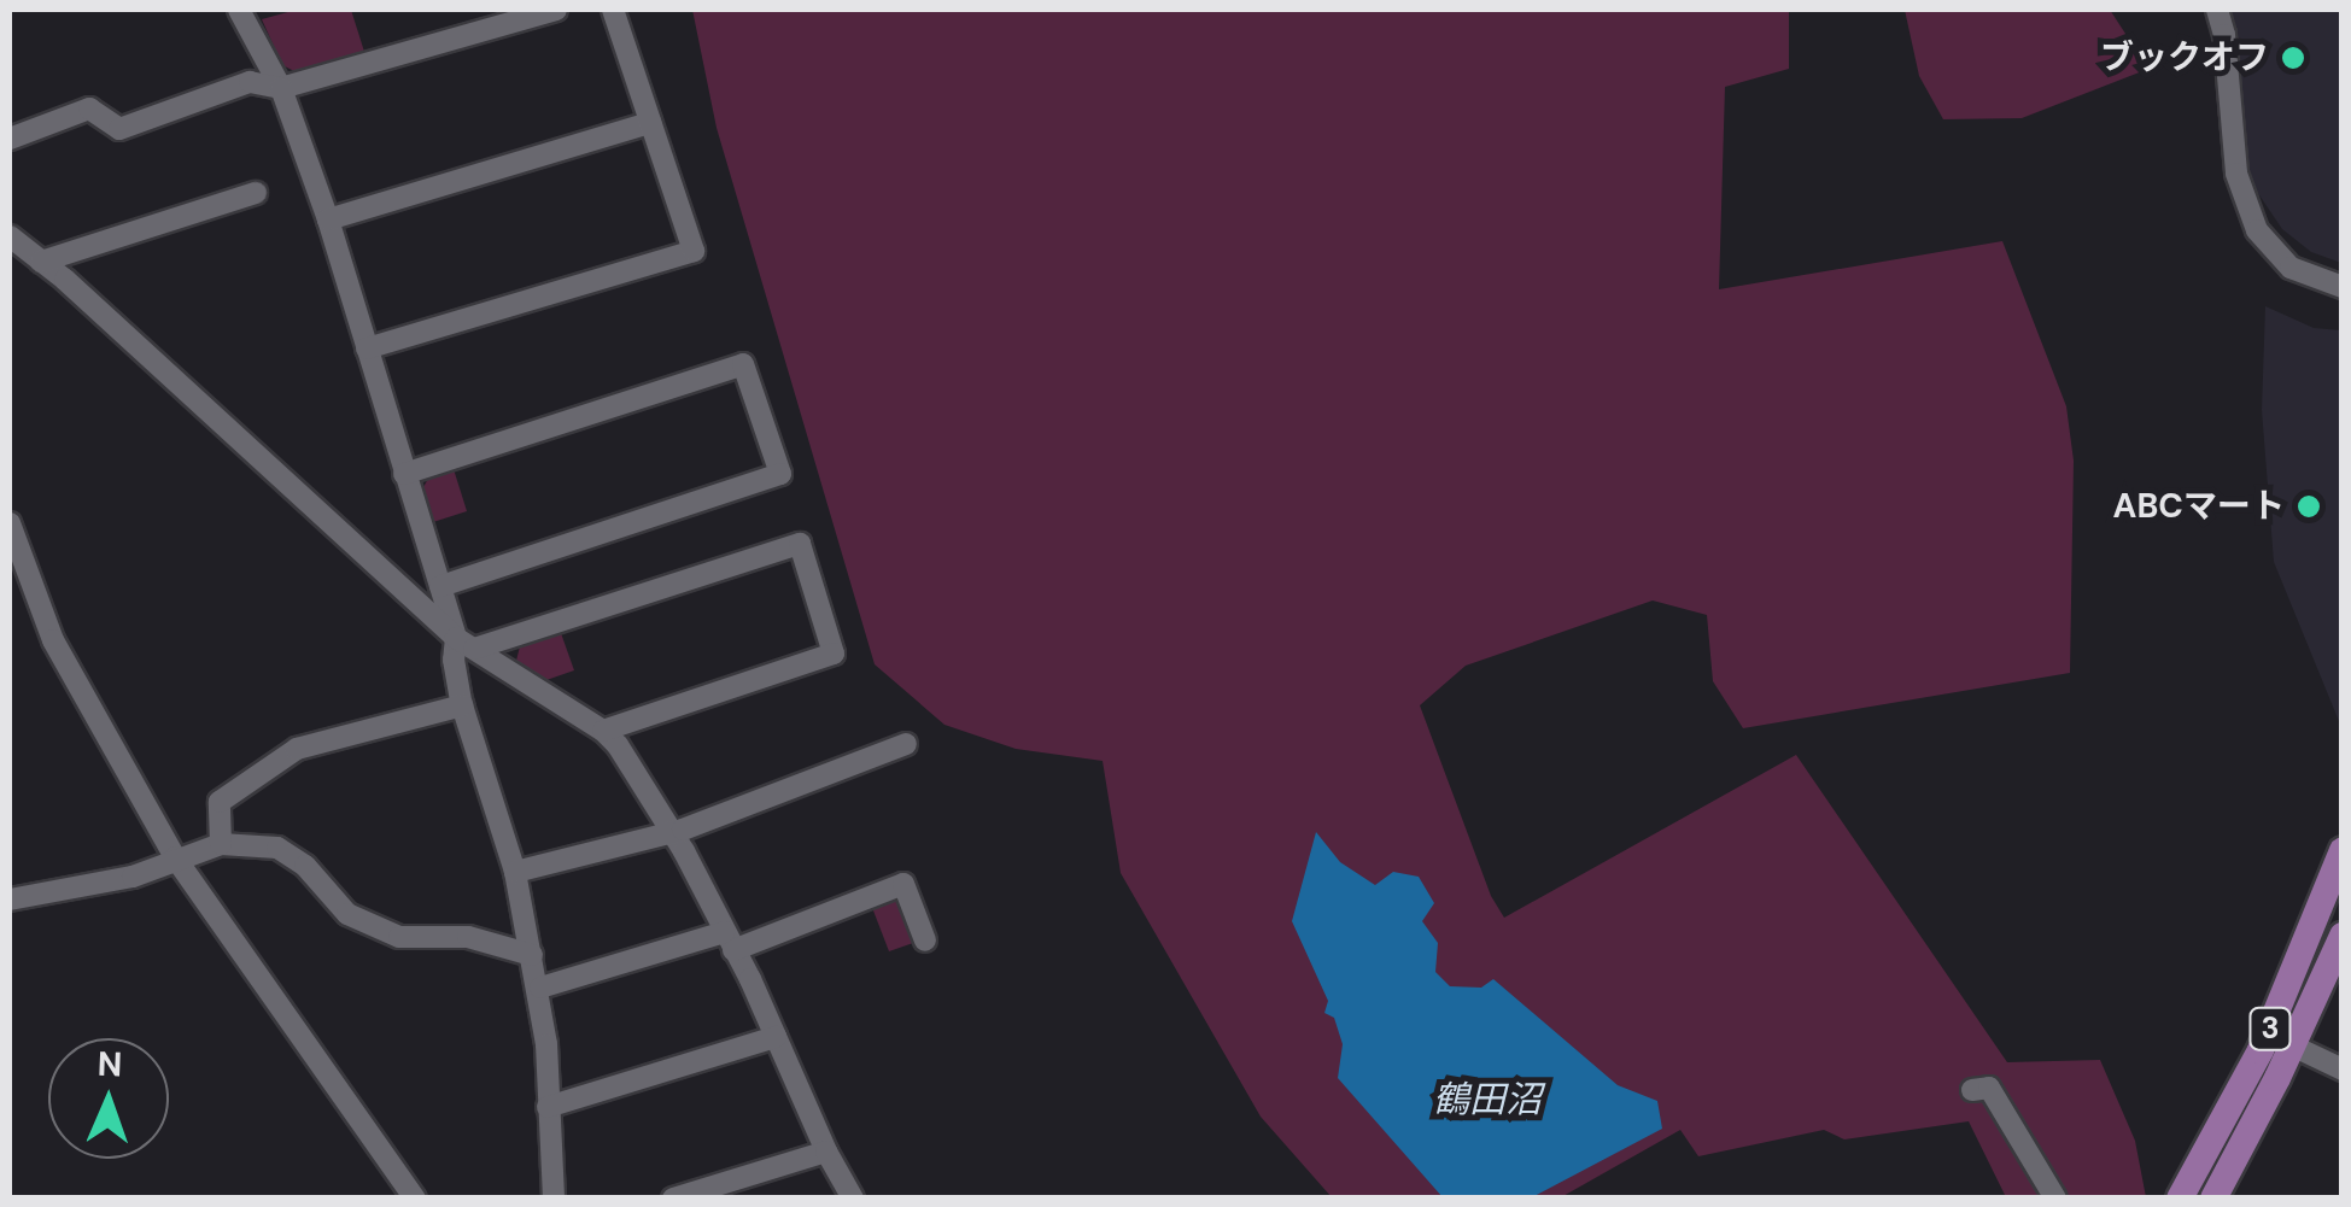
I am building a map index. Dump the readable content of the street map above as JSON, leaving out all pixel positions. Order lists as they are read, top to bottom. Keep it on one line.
{"streets":{"main road":["3"]},"water":["鶴田沼"],"places":["ブックオフ","ABCマート"],"north":"top"}
